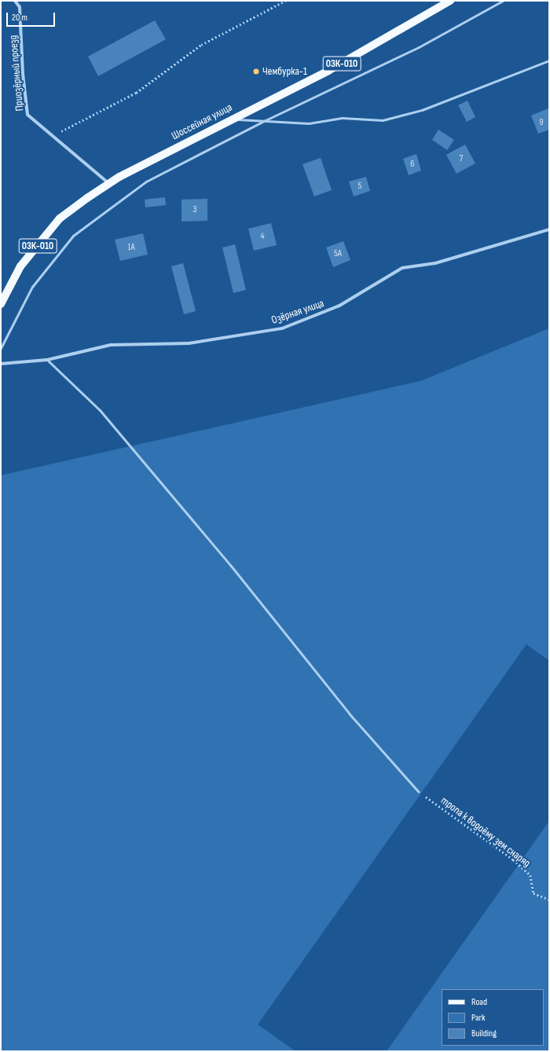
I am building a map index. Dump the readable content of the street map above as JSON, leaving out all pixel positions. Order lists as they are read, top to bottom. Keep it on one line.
{"streets":{"main road":["03К-010","Шоссейная улица"],"street":["Приозёрный проезд","Озёрная улица"],"path":["тропа к водоёму зем снаряд"]},"crossings":[["Приозёрный проезд","Шоссейная улица"]],"places":["Чембурка-1"],"house_numbers":["9","7","6","5","3","4","1А","5А"],"legend":["Road","Park","Building"],"scale_bar":"20 m"}
